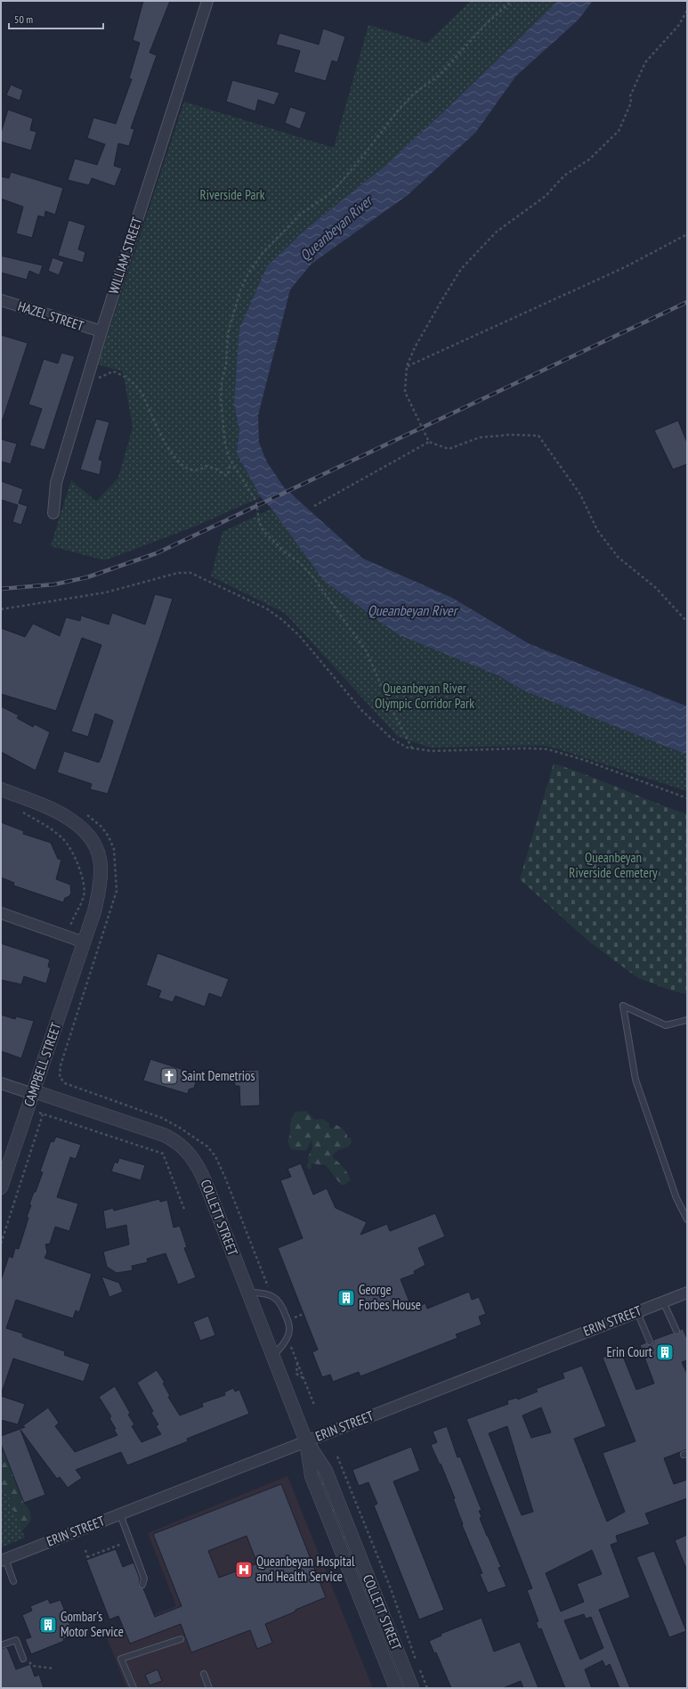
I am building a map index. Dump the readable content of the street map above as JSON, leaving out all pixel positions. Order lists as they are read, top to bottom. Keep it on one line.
{"streets":{"street":["WILLIAM STREET","HAZEL STREET","CAMPBELL STREET","COLLETT STREET","ERIN STREET"]},"crossings":[["WILLIAM STREET","HAZEL STREET"],["CAMPBELL STREET","COLLETT STREET"],["COLLETT STREET","ERIN STREET"]],"water":["Queanbeyan River"],"parks":["Riverside Park","Queanbeyan River Olympic Corridor Park","Queanbeyan Riverside Cemetery"],"places":{"church":["Saint Demetrios"],"building":["George Forbes House","Erin Court","Gombar's Motor Service"],"hospital":["Queanbeyan Hospital and Health Service"]},"scale_bar":"50 m"}
